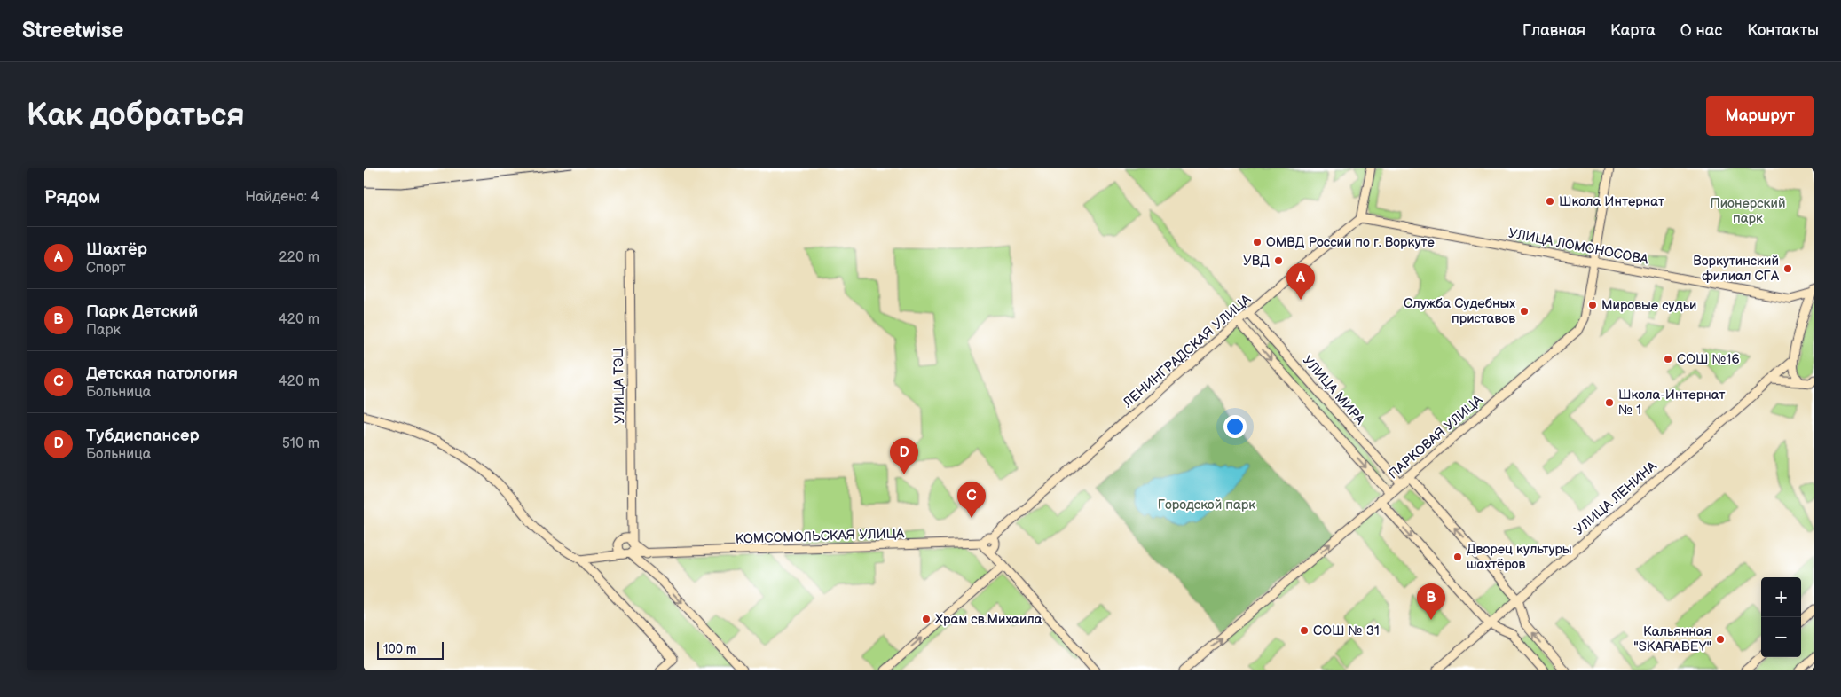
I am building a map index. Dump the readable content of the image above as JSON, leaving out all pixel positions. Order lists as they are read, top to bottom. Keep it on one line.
{"streets":{"main road":["УЛИЦА ЛОМОНОСОВА","ЛЕНИНГРАДСКАЯ УЛИЦА","УЛИЦА ТЭЦ","УЛИЦА МИРА","ПАРКОВАЯ УЛИЦА","УЛИЦА ЛЕНИНА","КОМСОМОЛЬСКАЯ УЛИЦА"]},"crossings":[["УЛИЦА ЛОМОНОСОВА","ЛЕНИНГРАДСКАЯ УЛИЦА"],["УЛИЦА ЛОМОНОСОВА","ПАРКОВАЯ УЛИЦА"],["ЛЕНИНГРАДСКАЯ УЛИЦА","УЛИЦА МИРА"],["ЛЕНИНГРАДСКАЯ УЛИЦА","КОМСОМОЛЬСКАЯ УЛИЦА"],["УЛИЦА ТЭЦ","КОМСОМОЛЬСКАЯ УЛИЦА"],["УЛИЦА МИРА","ПАРКОВАЯ УЛИЦА"]],"one_way":["ПАРКОВАЯ УЛИЦА"],"parks":["Пионерский парк","Городской парк"],"places":["Школа Интернат","ОМВД России по г. Воркуте","УВД","Воркутинский филиал СГА","Мировые судьи","Служба Судебных приставов","СОШ №16","Школа-Интернат № 1","Дворец культуры шахтёров","Храм св.Михаила","СОШ № 31","Кальянная \"SKARABEY\""],"scale_bar":"100 m","page":{"header":"Streetwise","nav":["Главная","Карта","О нас","Контакты"],"buttons":"Маршрут","title":"Как добраться","heading":["Рядом","Найдено: 4"],"list":[{"mark":"A","name":"Шахтёр","note":"Спорт","value":"220 m"},{"mark":"B","name":"Парк Детский","note":"Парк","value":"420 m"},{"mark":"C","name":"Детская патология","note":"Больница","value":"420 m"},{"mark":"D","name":"Тубдиспансер","note":"Больница","value":"510 m"}],"pins":["A","D","C","B"],"map_buttons":["+","−"],"scale":"100 m"}}
